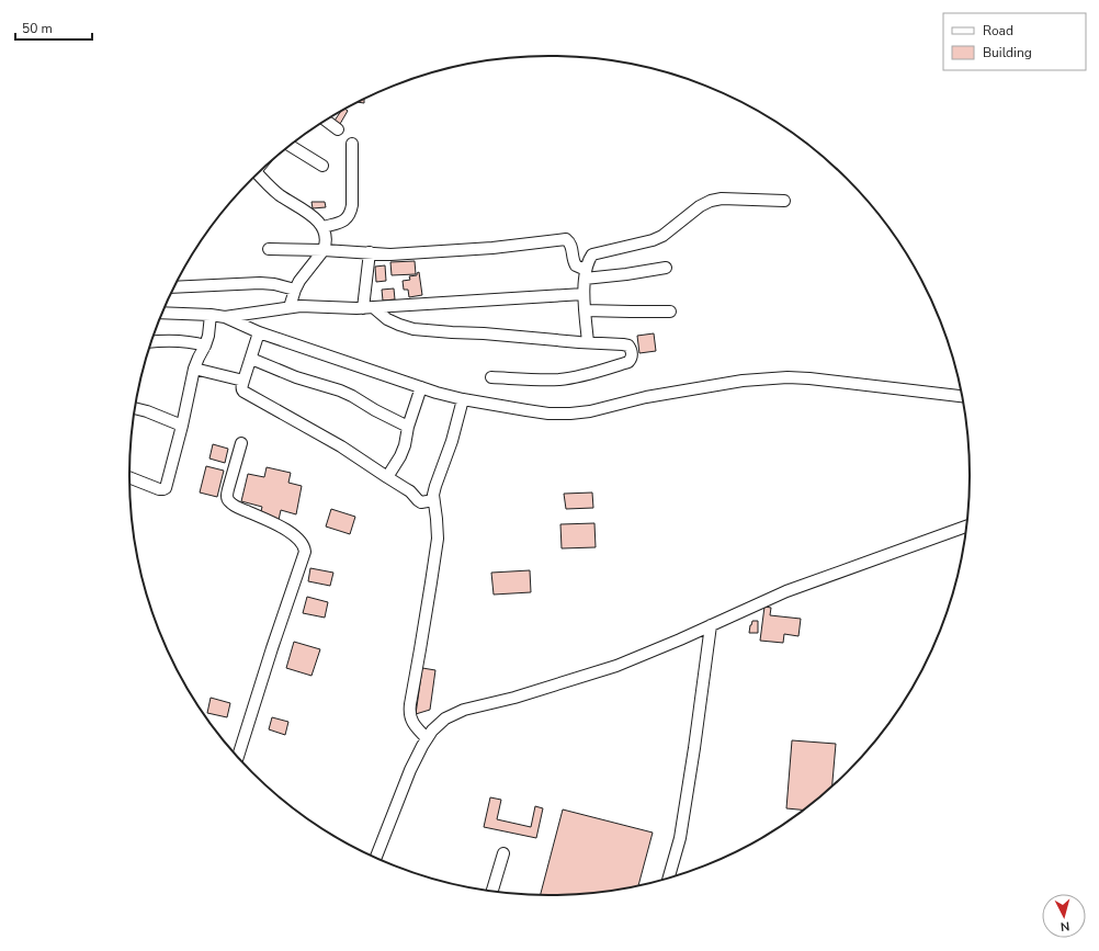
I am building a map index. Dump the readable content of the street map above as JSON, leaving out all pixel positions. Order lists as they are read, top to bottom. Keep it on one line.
{"legend":["Road","Building"],"scale_bar":"50 m","north":"bottom"}
